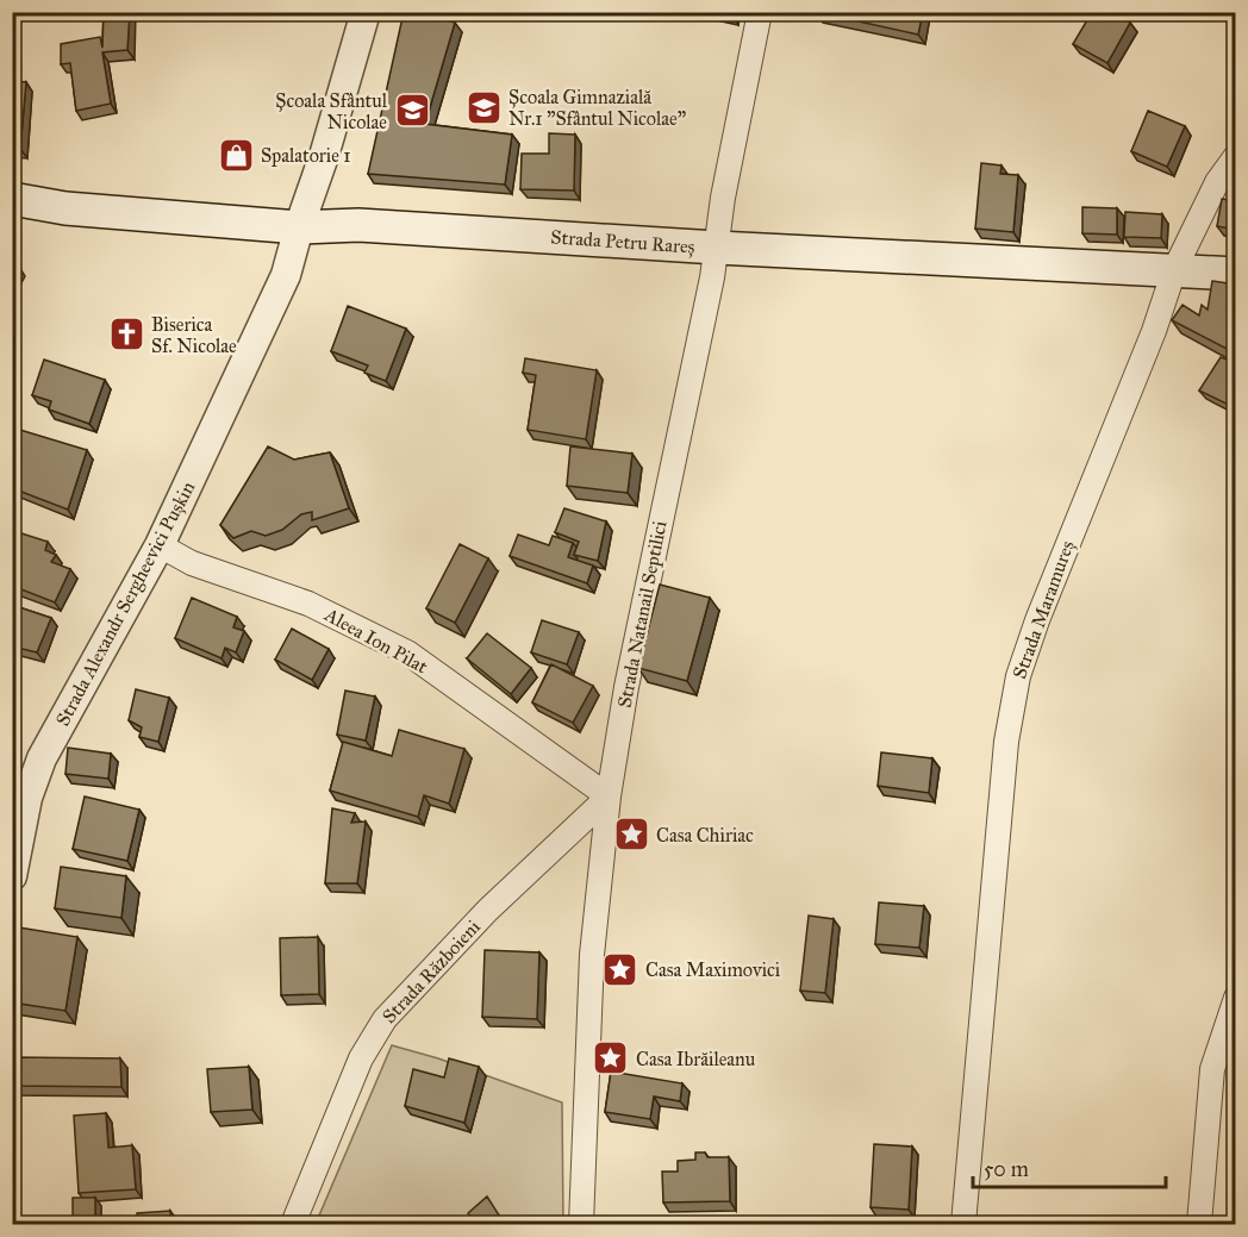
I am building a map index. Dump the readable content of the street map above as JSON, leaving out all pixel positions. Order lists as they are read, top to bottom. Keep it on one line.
{"streets":{"main road":["Strada Petru Rareș"],"street":["Strada Alexandr Sergheevici Pușkin","Strada Maramureș","Strada Natanail Septilici","Aleea Ion Pilat","Strada Războieni"]},"crossings":[["Strada Petru Rareș","Strada Alexandr Sergheevici Pușkin"],["Strada Petru Rareș","Strada Maramureș"],["Strada Petru Rareș","Strada Natanail Septilici"],["Strada Alexandr Sergheevici Pușkin","Aleea Ion Pilat"],["Strada Natanail Septilici","Aleea Ion Pilat"],["Strada Natanail Septilici","Strada Războieni"],["Aleea Ion Pilat","Strada Războieni"]],"places":{"school or university":["Școala Gimnazială Nr.1 \"Sfântul Nicolae\"","Școala Sfântul Nicolae"],"shop":["Spalatorie 1"],"church":["Biserica Sf. Nicolae"],"place":["Casa Chiriac","Casa Maximovici","Casa Ibrăileanu"]},"scale_bar":"50 m"}
